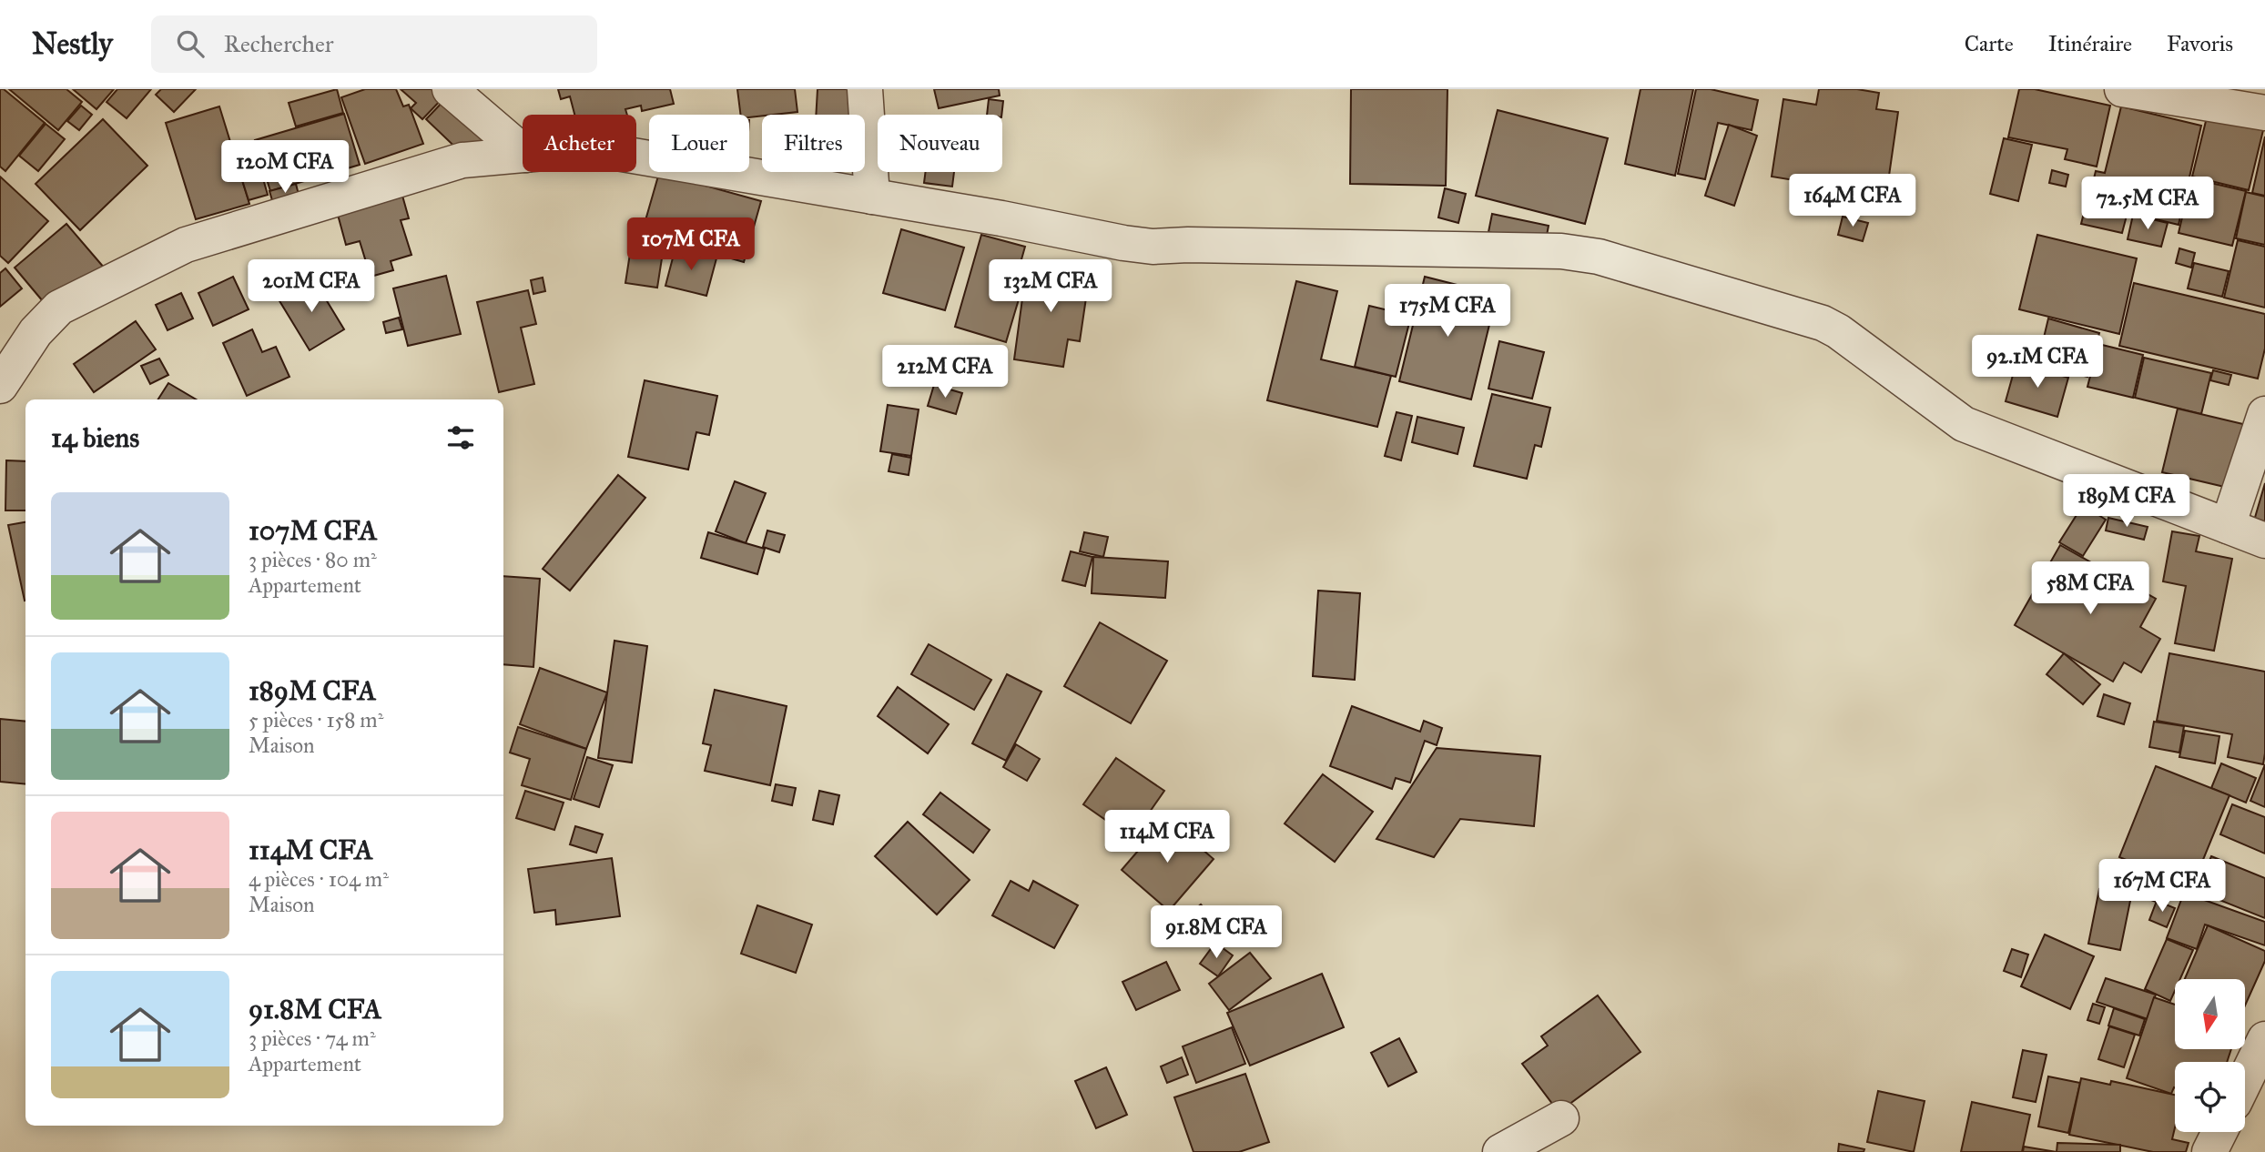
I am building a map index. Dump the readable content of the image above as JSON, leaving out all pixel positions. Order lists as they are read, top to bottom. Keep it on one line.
{"north":"bottom","page":{"header":"Nestly","search":"Rechercher","nav":["Carte","Itinéraire","Favoris"],"chip":["Acheter","Louer","Filtres","Nouveau"],"price":["120M CFA","164M CFA","72.5M CFA","107M CFA","201M CFA","132M CFA","175M CFA","92.1M CFA","212M CFA","189M CFA","58M CFA","114M CFA","167M CFA","91.8M CFA"],"heading":"14 biens","list":[{"name":"107M CFA","note":"3 pièces · 80 m² · Appartement"},{"name":"189M CFA","note":"5 pièces · 158 m² · Maison"},{"name":"114M CFA","note":"4 pièces · 104 m² · Maison"},{"name":"91.8M CFA","note":"3 pièces · 74 m² · Appartement"}]}}
